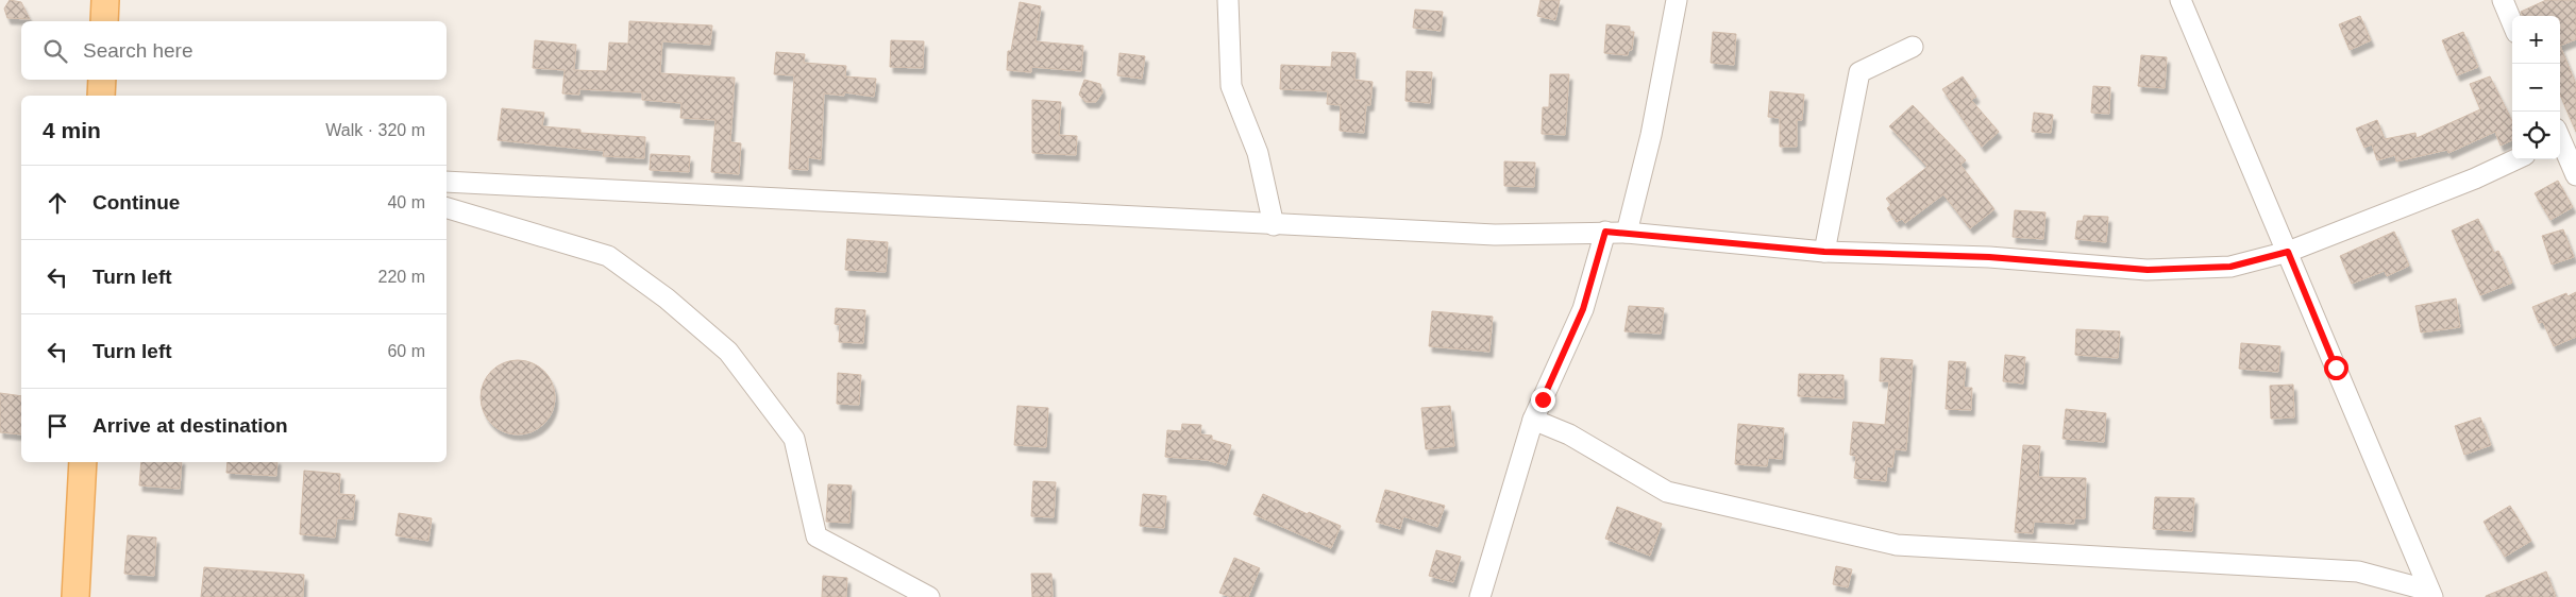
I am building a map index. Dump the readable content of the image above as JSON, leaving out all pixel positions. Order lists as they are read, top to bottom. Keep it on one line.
{"page":{"map_buttons":["+","−"],"search":"Search here","heading":["4 min","Walk · 320 m"],"list":[["Continue","40 m"],["Turn left","220 m"],["Turn left","60 m"],"Arrive at destination"]}}
